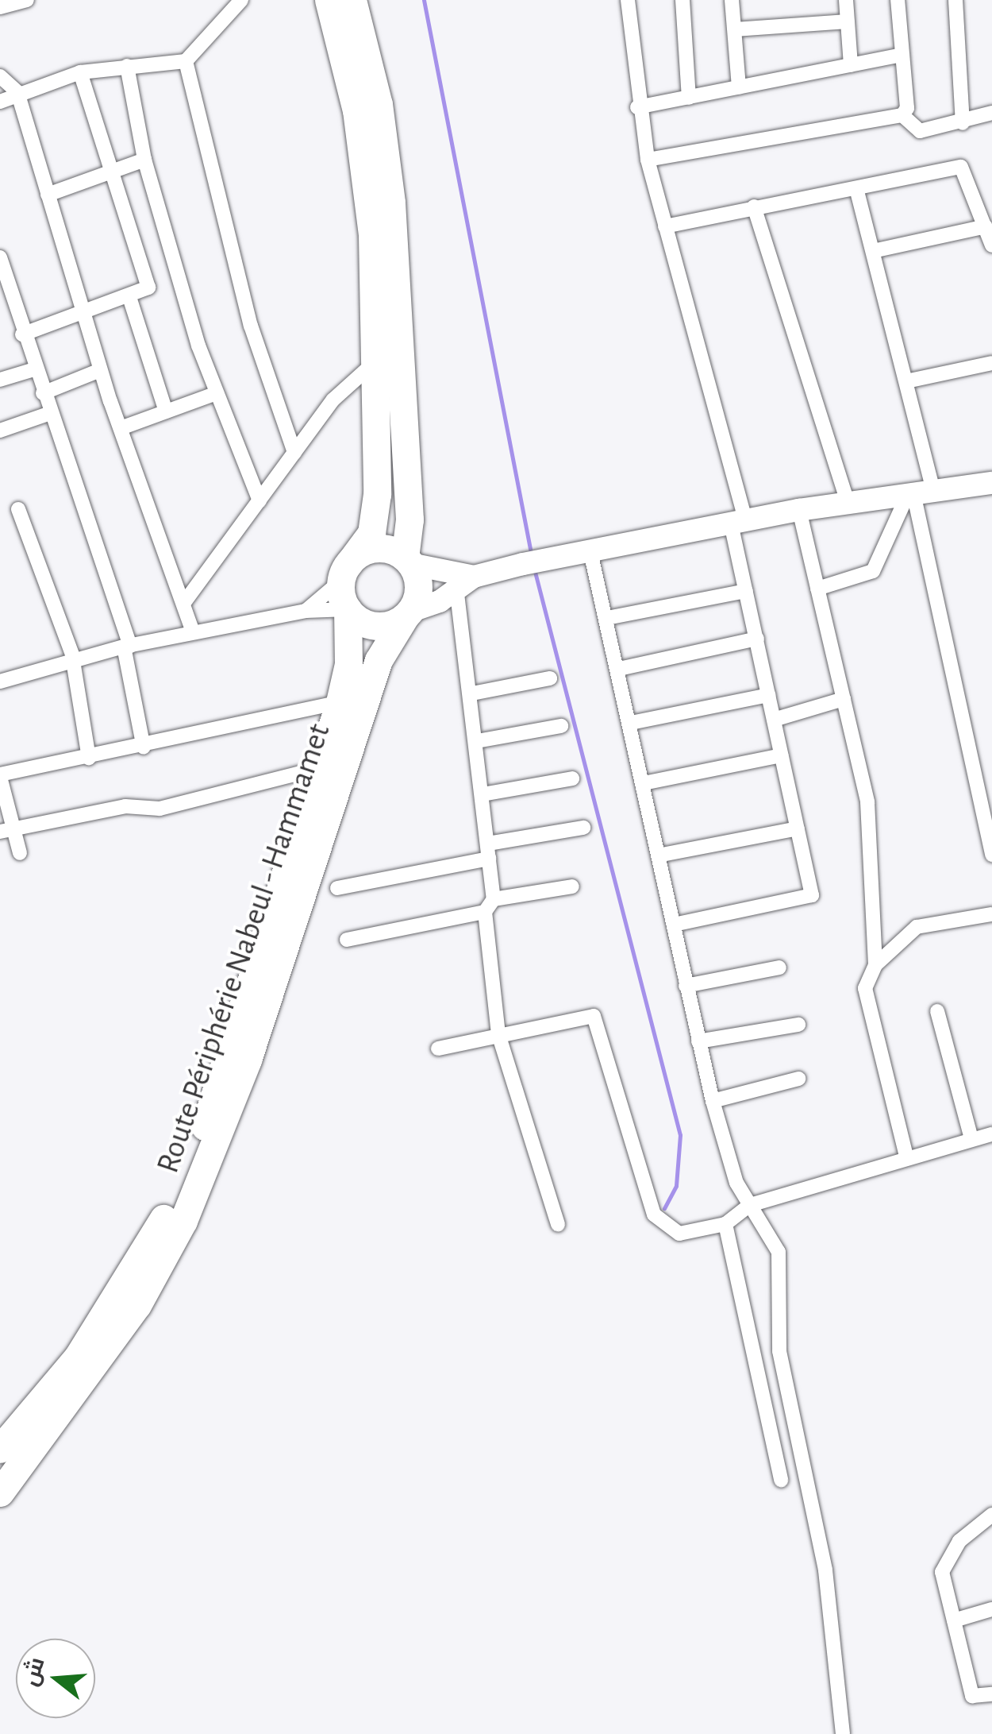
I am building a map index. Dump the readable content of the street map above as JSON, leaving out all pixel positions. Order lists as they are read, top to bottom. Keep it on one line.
{"streets":{"highway":["Route Périphérie Nabeul - Hammamet"]},"north":"left"}
